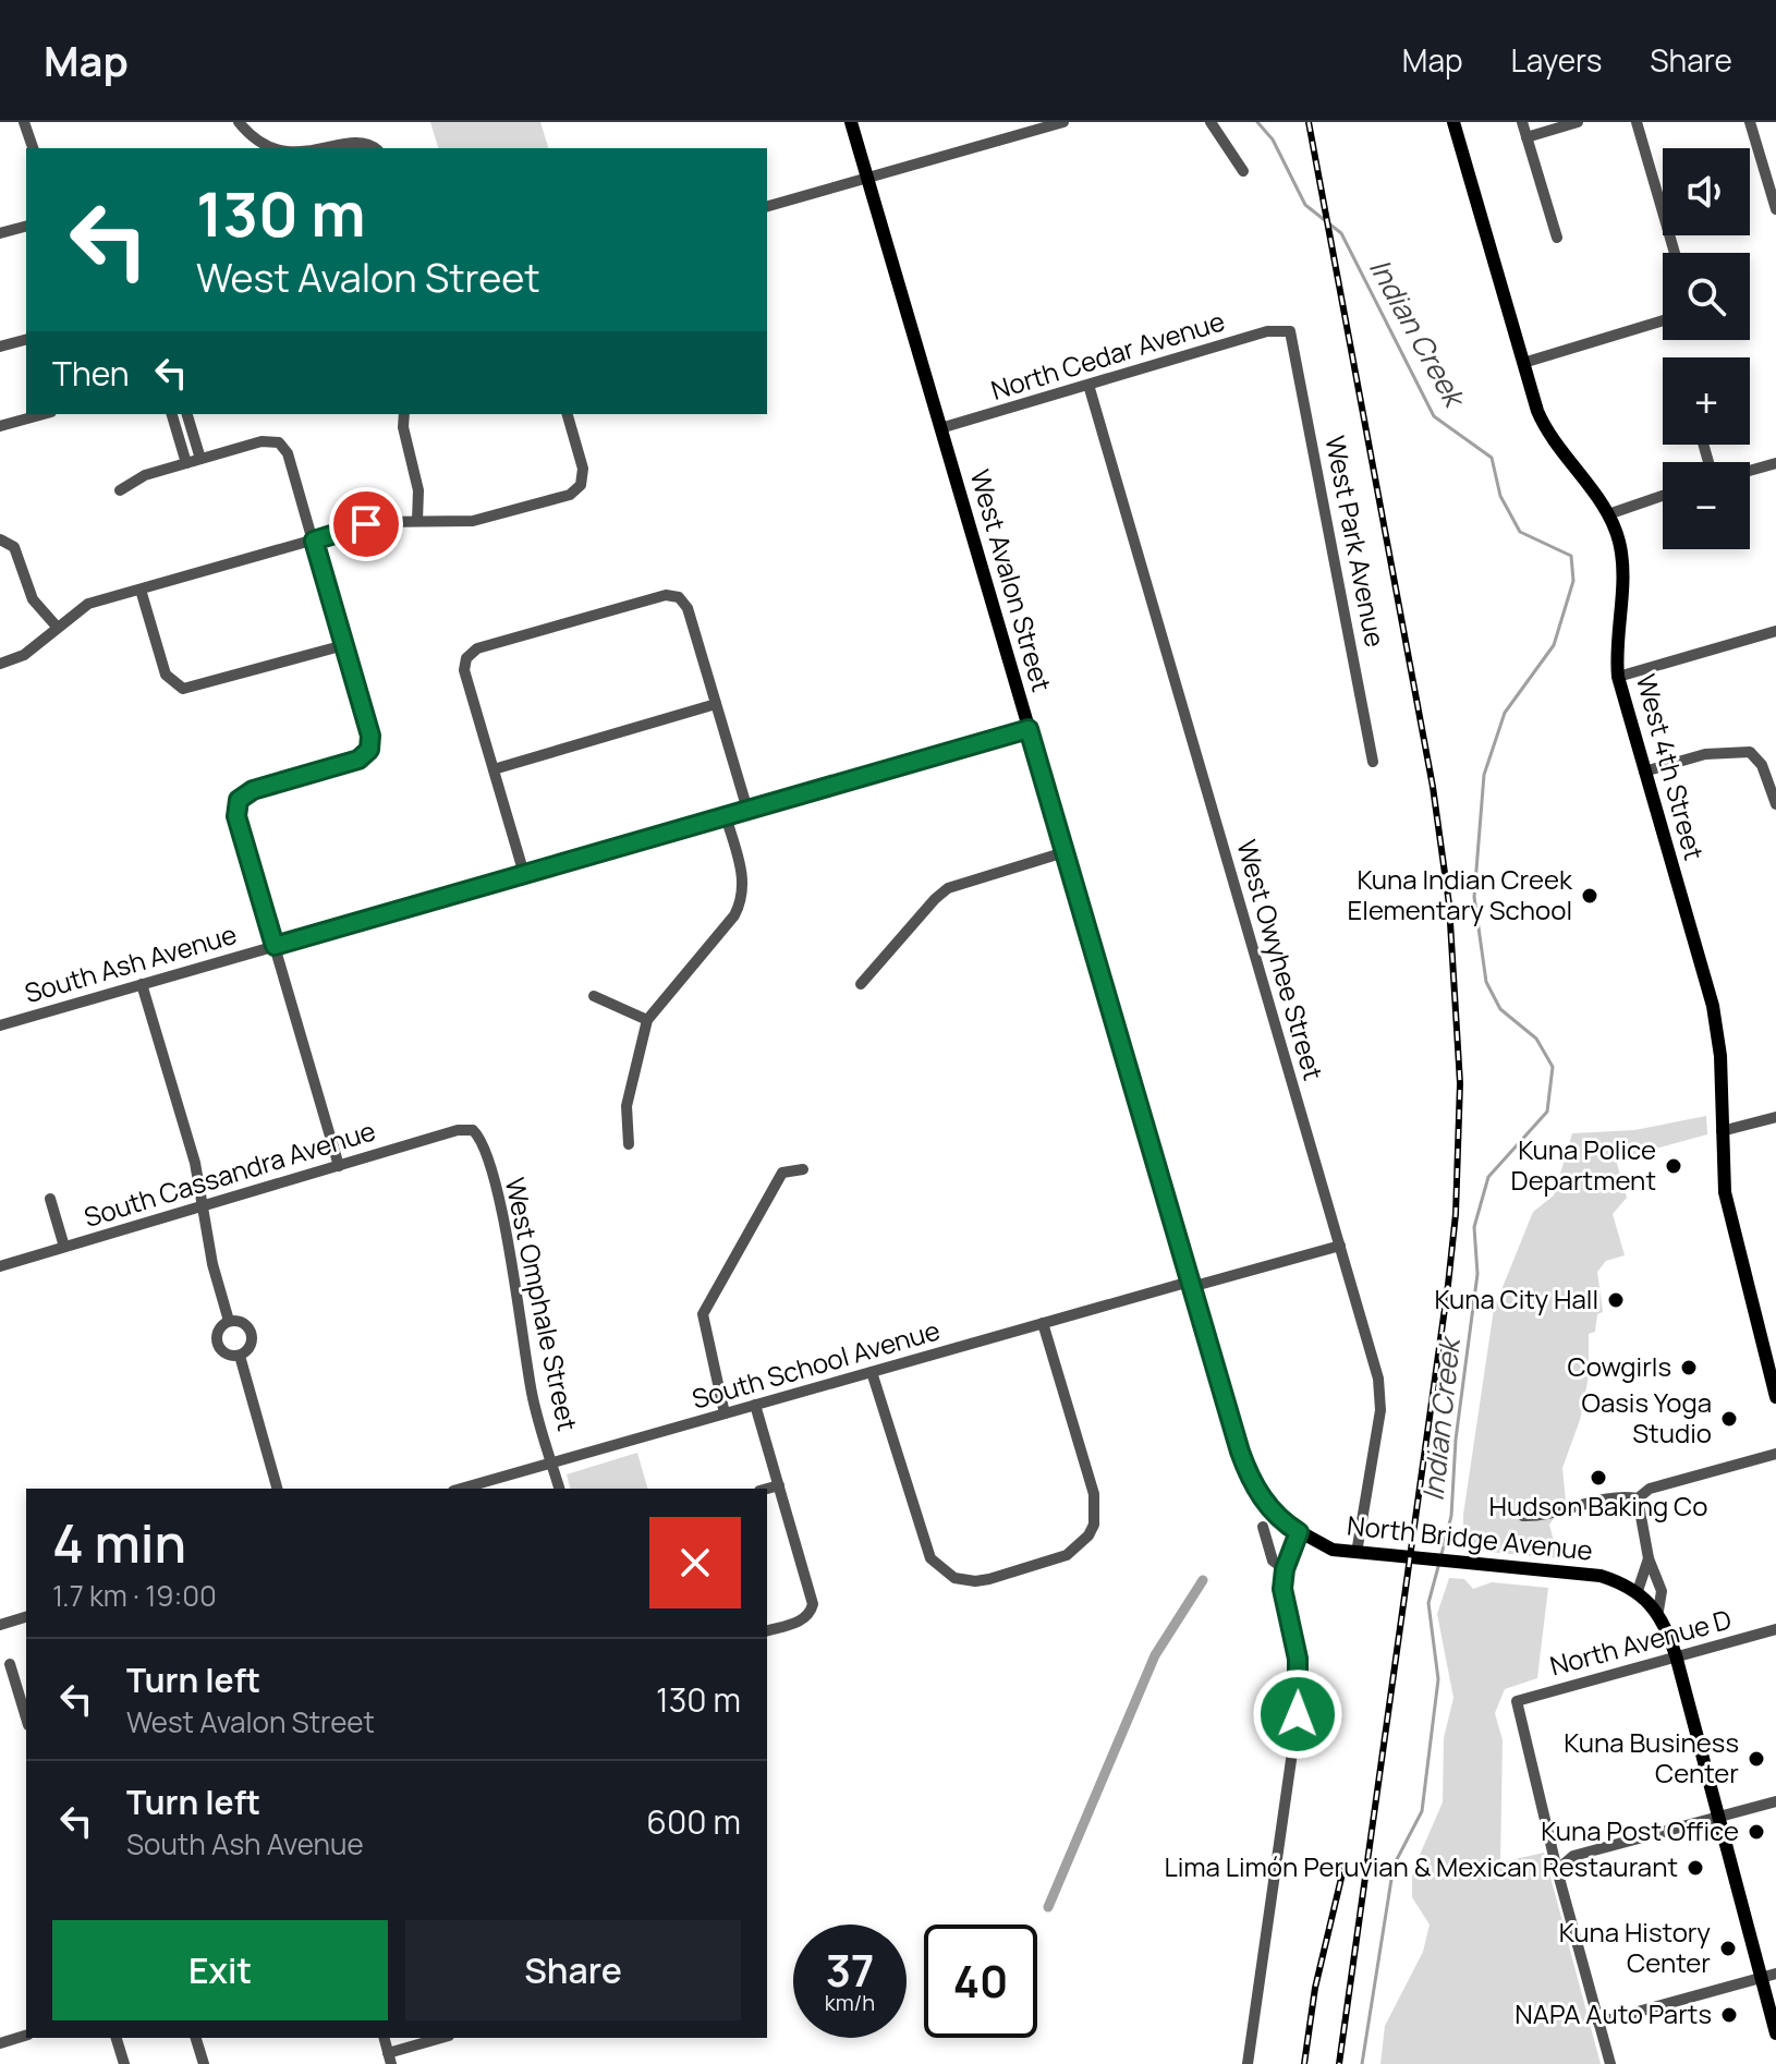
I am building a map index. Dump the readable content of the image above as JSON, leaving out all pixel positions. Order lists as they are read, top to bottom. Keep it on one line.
{"streets":{"main road":["West Avalon Street","West 4th Street","North Bridge Avenue"],"street":["North Cedar Avenue","West Park Avenue","West Owyhee Street","South Ash Avenue","South Cassandra Avenue","West Omphale Street","South School Avenue","North Avenue D"]},"crossings":[["North Cedar Avenue","West Park Avenue"],["North Cedar Avenue","West Avalon Street"],["North Cedar Avenue","West Owyhee Street"],["West Avalon Street","South Ash Avenue"],["West Avalon Street","South School Avenue"],["West Avalon Street","North Bridge Avenue"],["West Owyhee Street","South School Avenue"],["West Owyhee Street","North Bridge Avenue"],["South Cassandra Avenue","West Omphale Street"],["West Omphale Street","South School Avenue"]],"water":["Indian Creek"],"places":["Kuna Indian Creek Elementary School","Kuna Police Department","Kuna City Hall","Cowgirls","Oasis Yoga Studio","Hudson Baking Co","Kuna Business Center","Kuna Post Office","Lima Limón Peruvian & Mexican Restaurant","Kuna History Center","NAPA Auto Parts"],"page":{"header":"Map","nav":["Map","Layers","Share"],"map_buttons":["+","−"],"turn":["130 m","West Avalon Street"],"then":"Then","heading":["4 min","1.7 km · 19:00"],"list":[{"name":"Turn left","note":"West Avalon Street","value":"130 m"},{"name":"Turn left","note":"South Ash Avenue","value":"600 m"}],"buttons":["Exit","Share"],"speed":"37 km/h","limit":"40"}}
